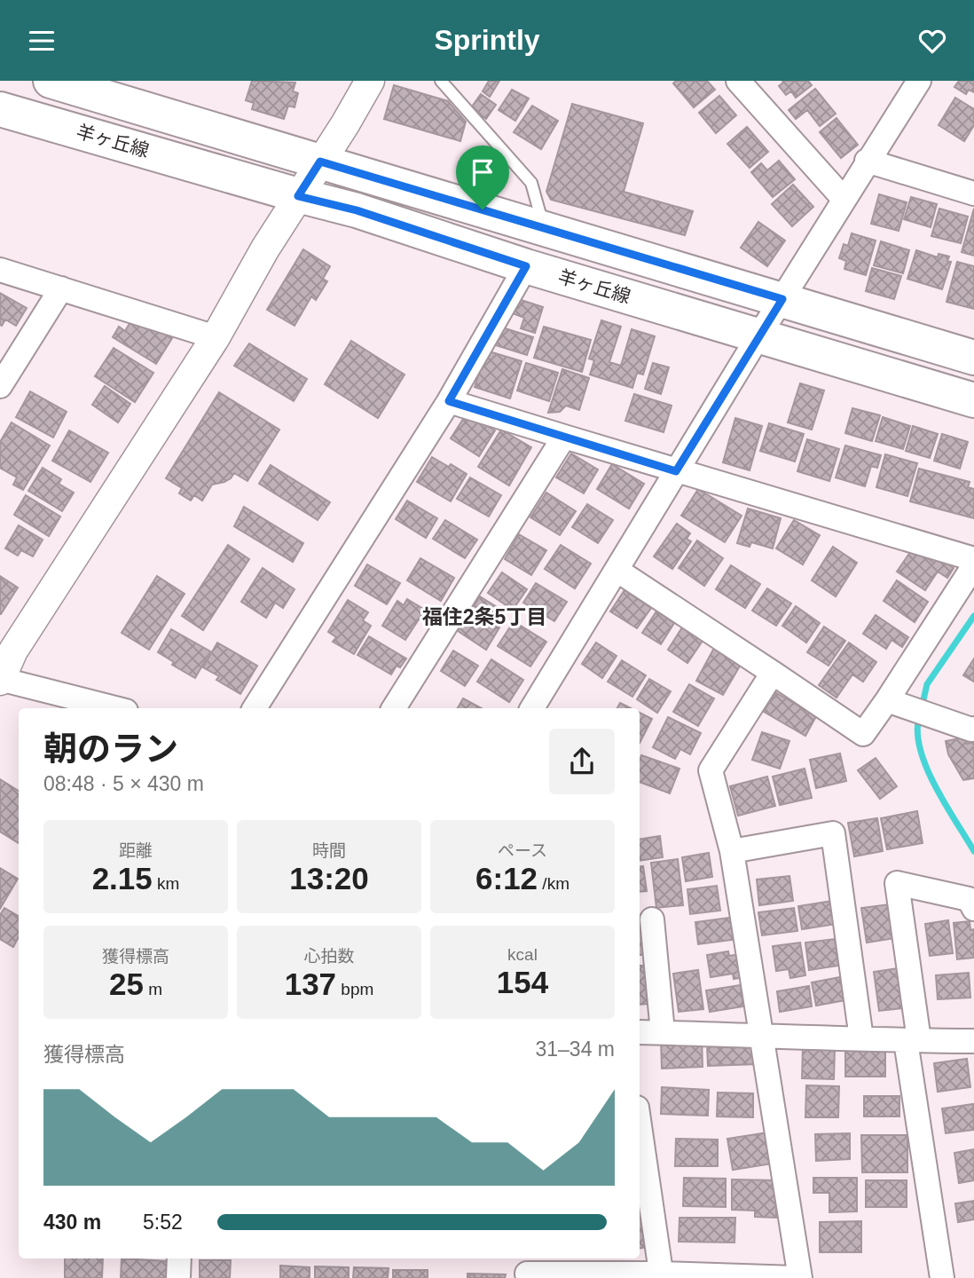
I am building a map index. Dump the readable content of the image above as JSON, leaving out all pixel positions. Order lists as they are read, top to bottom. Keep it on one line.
{"streets":{"main road":["羊ヶ丘線"]},"districts":["福住2条5丁目"],"page":{"header":"Sprintly","heading":["朝のラン","08:48 · 5 × 430 m"],"stats":[["距離","2.15 km"],["時間","13:20"],["ペース","6:12 /km"],["獲得標高","25 m"],["心拍数","137 bpm"],["kcal","154"]],"chart":["獲得標高","31–34 m"],"list":[{"name":"430 m","note":"5:52"}]}}
